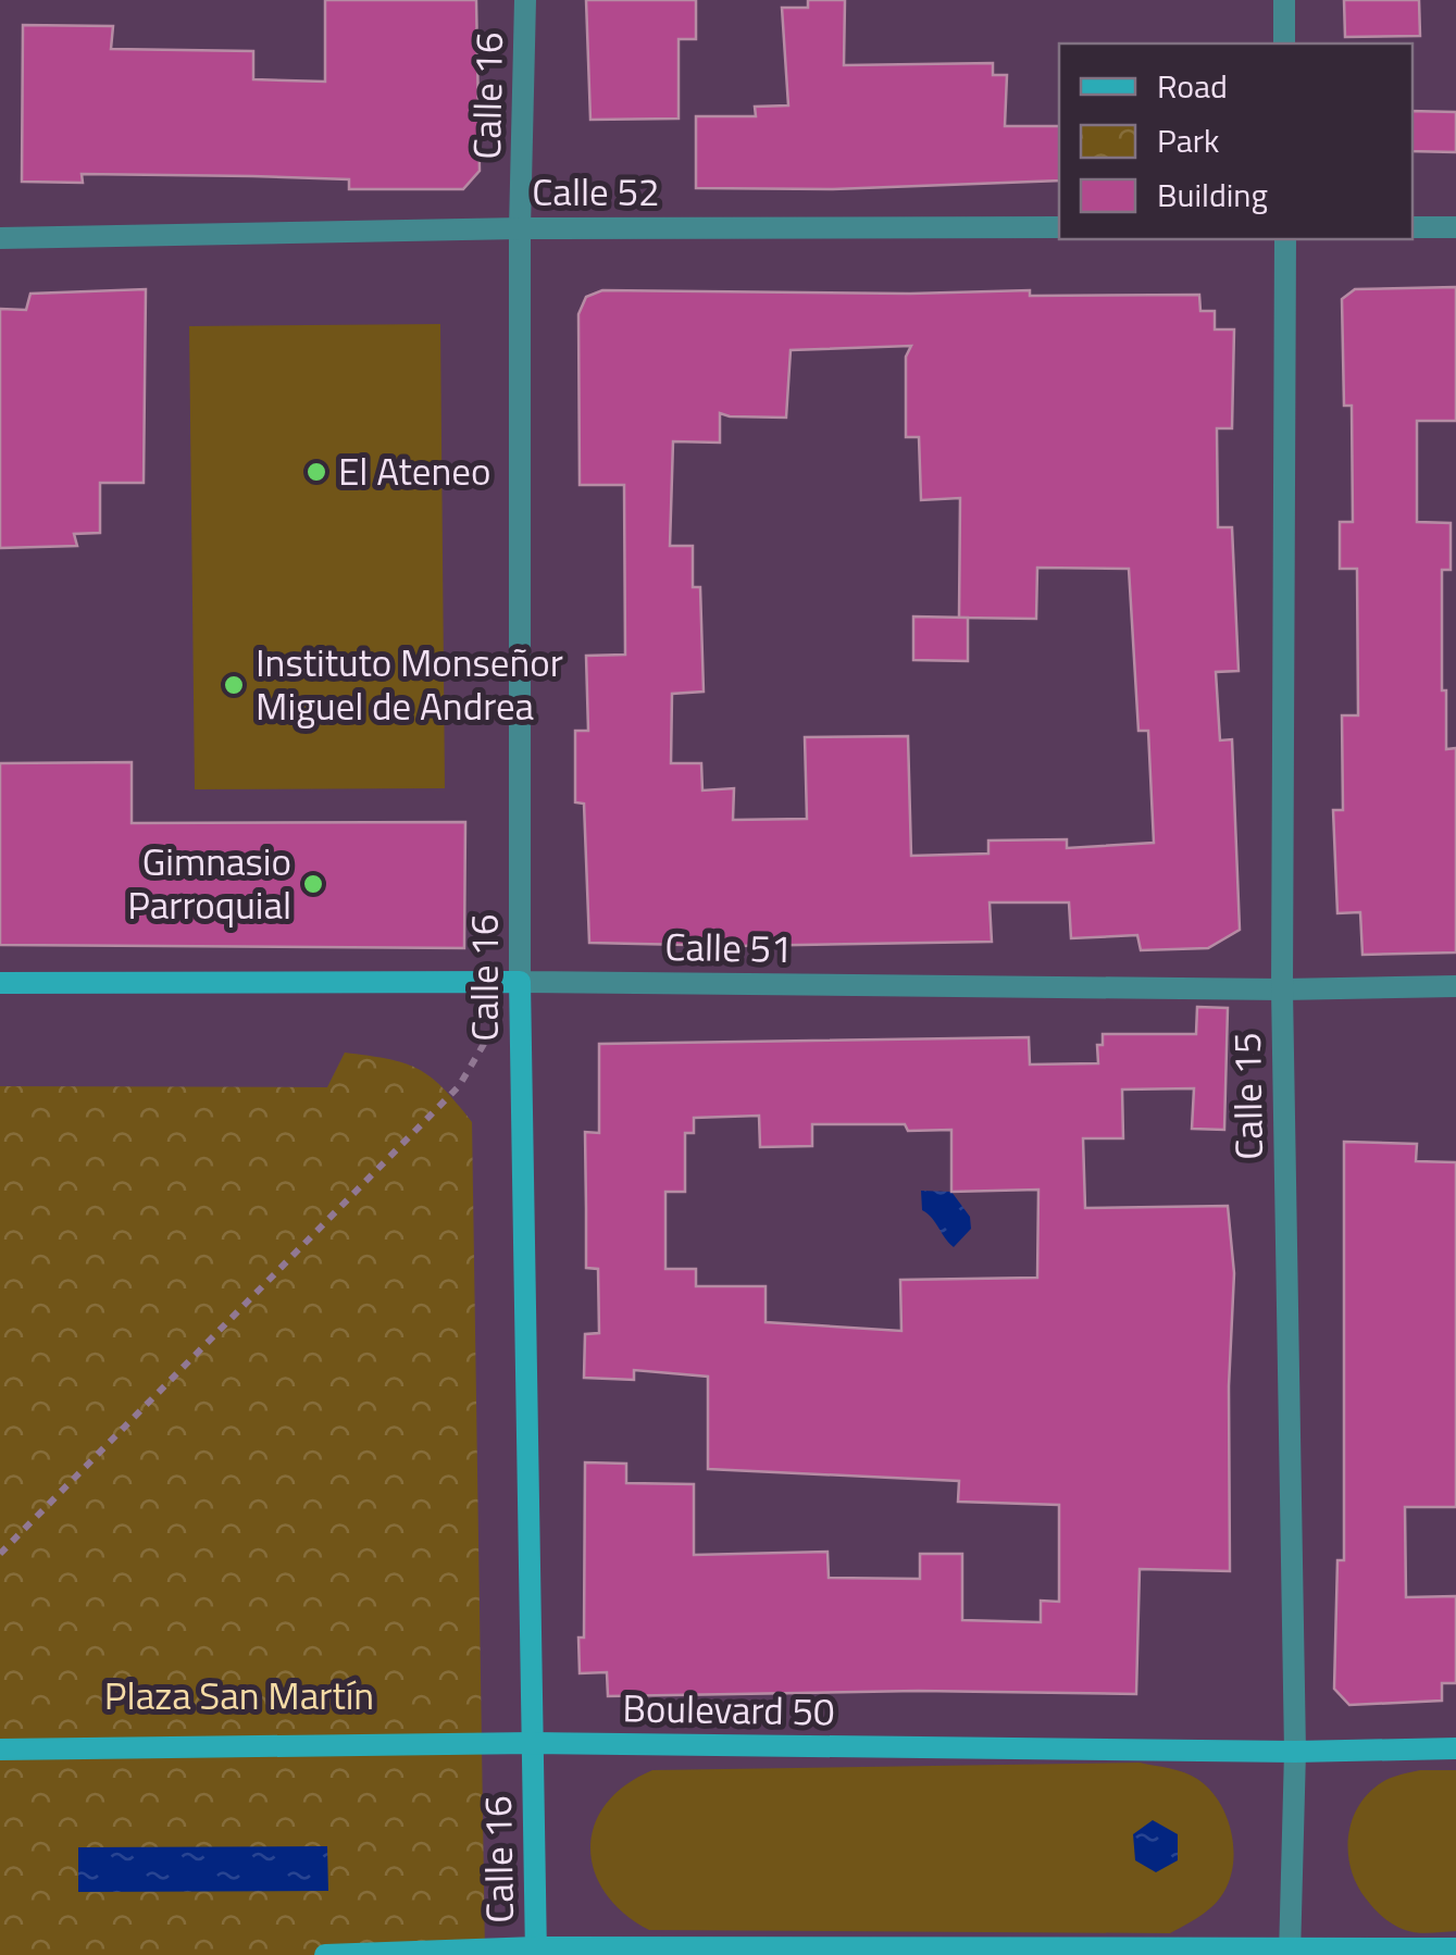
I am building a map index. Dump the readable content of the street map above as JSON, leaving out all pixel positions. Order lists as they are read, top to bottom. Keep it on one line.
{"streets":{"main road":["Calle 16","Calle 51","Boulevard 50"],"street":["Calle 52","Calle 15"]},"crossings":[["Calle 16","Calle 52"],["Calle 16","Calle 51"],["Calle 16","Boulevard 50"],["Calle 51","Calle 15"],["Calle 15","Boulevard 50"]],"parks":["Plaza San Martín"],"places":["El Ateneo","Instituto Monseñor Miguel de Andrea","Gimnasio Parroquial"],"legend":["Road","Park","Building"]}
